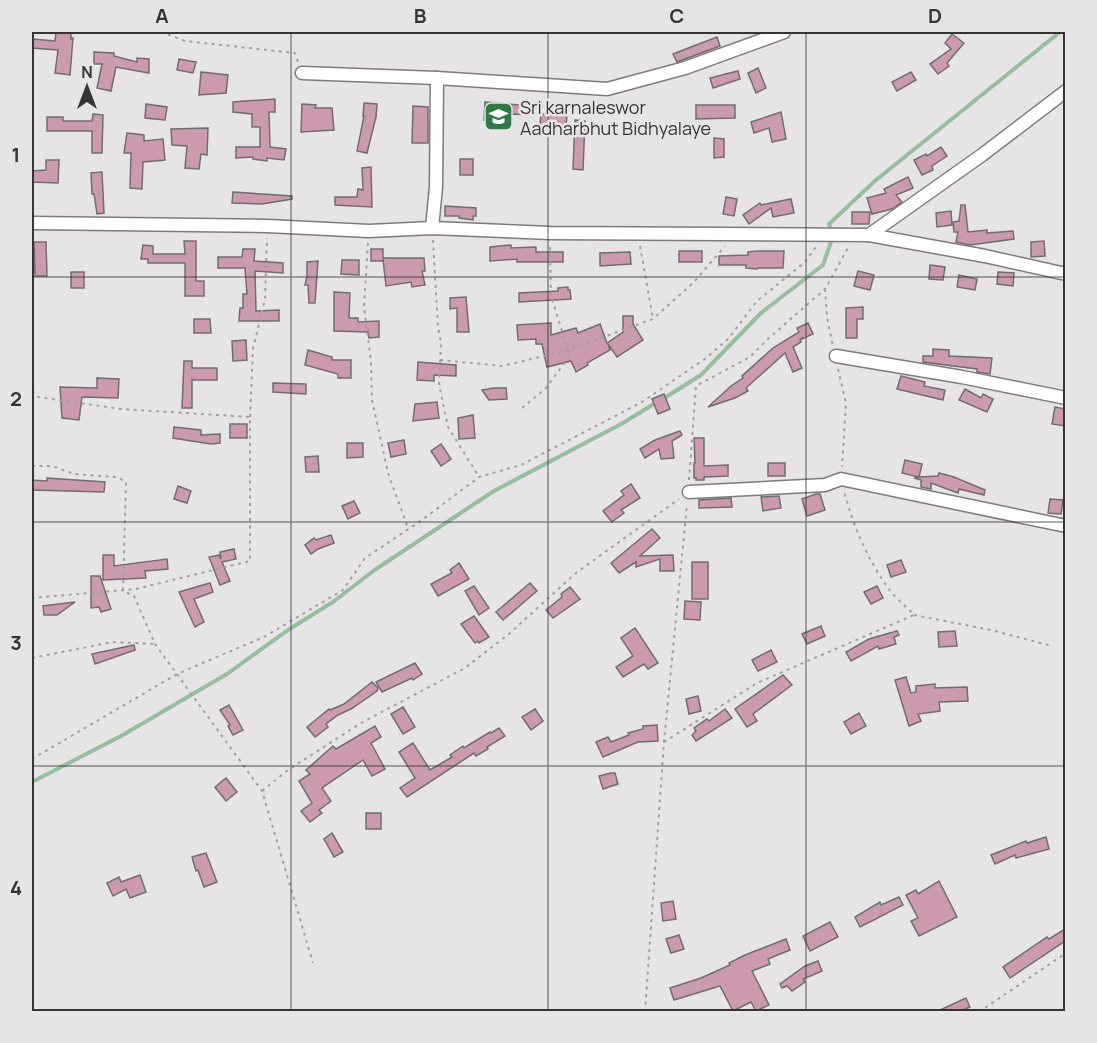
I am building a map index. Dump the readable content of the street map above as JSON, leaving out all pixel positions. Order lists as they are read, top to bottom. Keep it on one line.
{"places":{"school or university":["Sri karnaleswor Aadharbhut Bidhyalaye"]},"north":"top","grid":{"columns":["A","B","C","D"],"rows":["1","2","3","4"]}}
